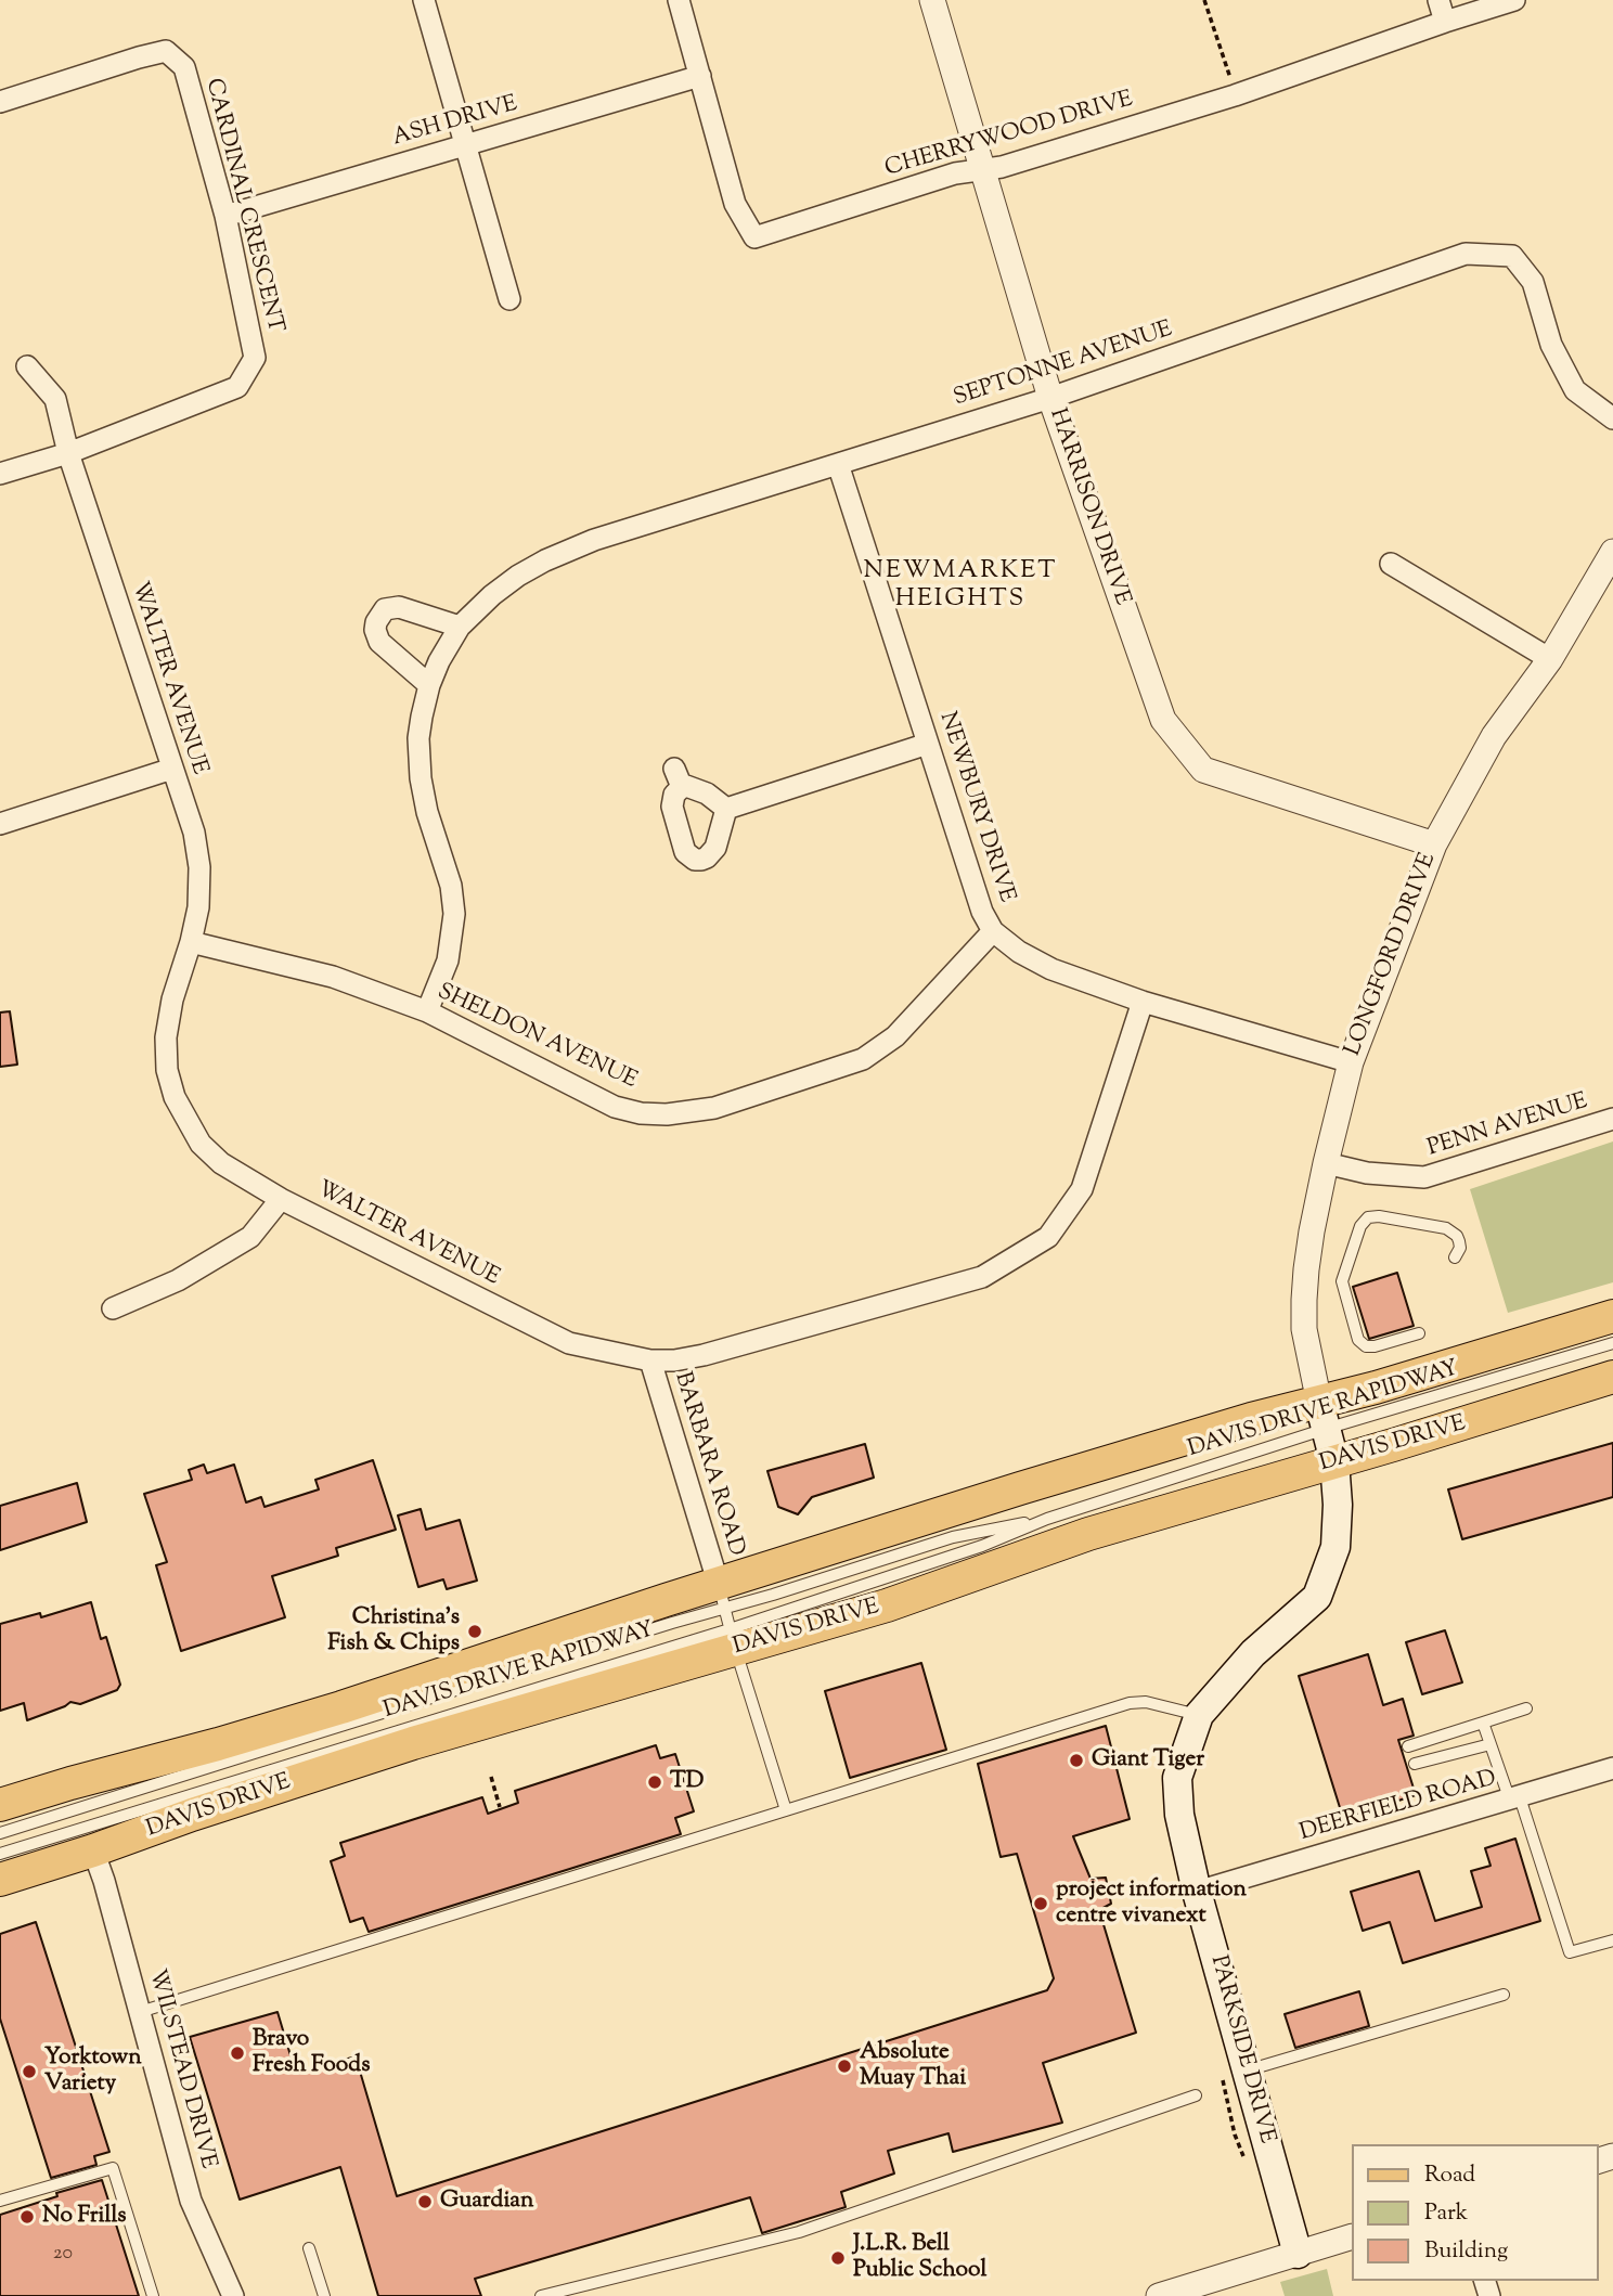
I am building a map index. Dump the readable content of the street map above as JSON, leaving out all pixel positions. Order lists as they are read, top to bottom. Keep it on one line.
{"streets":{"main road":["DAVIS DRIVE","PARKSIDE DRIVE"],"street":["ASH DRIVE","CHERRYWOOD DRIVE","CARDINAL CRESCENT","SEPTONNE AVENUE","HARRISON DRIVE","WALTER AVENUE","NEWBURY DRIVE","LONGFORD DRIVE","SHELDON AVENUE","PENN AVENUE","BARBARA ROAD","DEERFIELD ROAD","WILSTEAD DRIVE"],"lane":["DAVIS DRIVE RAPIDWAY"]},"crossings":[["ASH DRIVE","CHERRYWOOD DRIVE"],["ASH DRIVE","CARDINAL CRESCENT"],["CHERRYWOOD DRIVE","HARRISON DRIVE"],["CARDINAL CRESCENT","WALTER AVENUE"],["SEPTONNE AVENUE","HARRISON DRIVE"],["SEPTONNE AVENUE","NEWBURY DRIVE"],["SEPTONNE AVENUE","SHELDON AVENUE"],["HARRISON DRIVE","LONGFORD DRIVE"],["WALTER AVENUE","NEWBURY DRIVE"],["WALTER AVENUE","SHELDON AVENUE"],["WALTER AVENUE","BARBARA ROAD"],["NEWBURY DRIVE","LONGFORD DRIVE"],["NEWBURY DRIVE","SHELDON AVENUE"],["LONGFORD DRIVE","PENN AVENUE"],["LONGFORD DRIVE","DAVIS DRIVE RAPIDWAY"],["LONGFORD DRIVE","PARKSIDE DRIVE"],["DAVIS DRIVE RAPIDWAY","DAVIS DRIVE"],["DAVIS DRIVE RAPIDWAY","BARBARA ROAD"],["DAVIS DRIVE RAPIDWAY","PARKSIDE DRIVE"],["DAVIS DRIVE","PARKSIDE DRIVE"],["DAVIS DRIVE","WILSTEAD DRIVE"],["DEERFIELD ROAD","PARKSIDE DRIVE"]],"districts":["NEWMARKET HEIGHTS"],"places":["Christina's Fish & Chips","Giant Tiger","TD","project information centre vivanext","Bravo Fresh Foods","Absolute Muay Thai","Yorktown Variety","Guardian","No Frills","J.L.R. Bell Public School"],"house_numbers":["20"],"legend":["Road","Park","Building"]}
